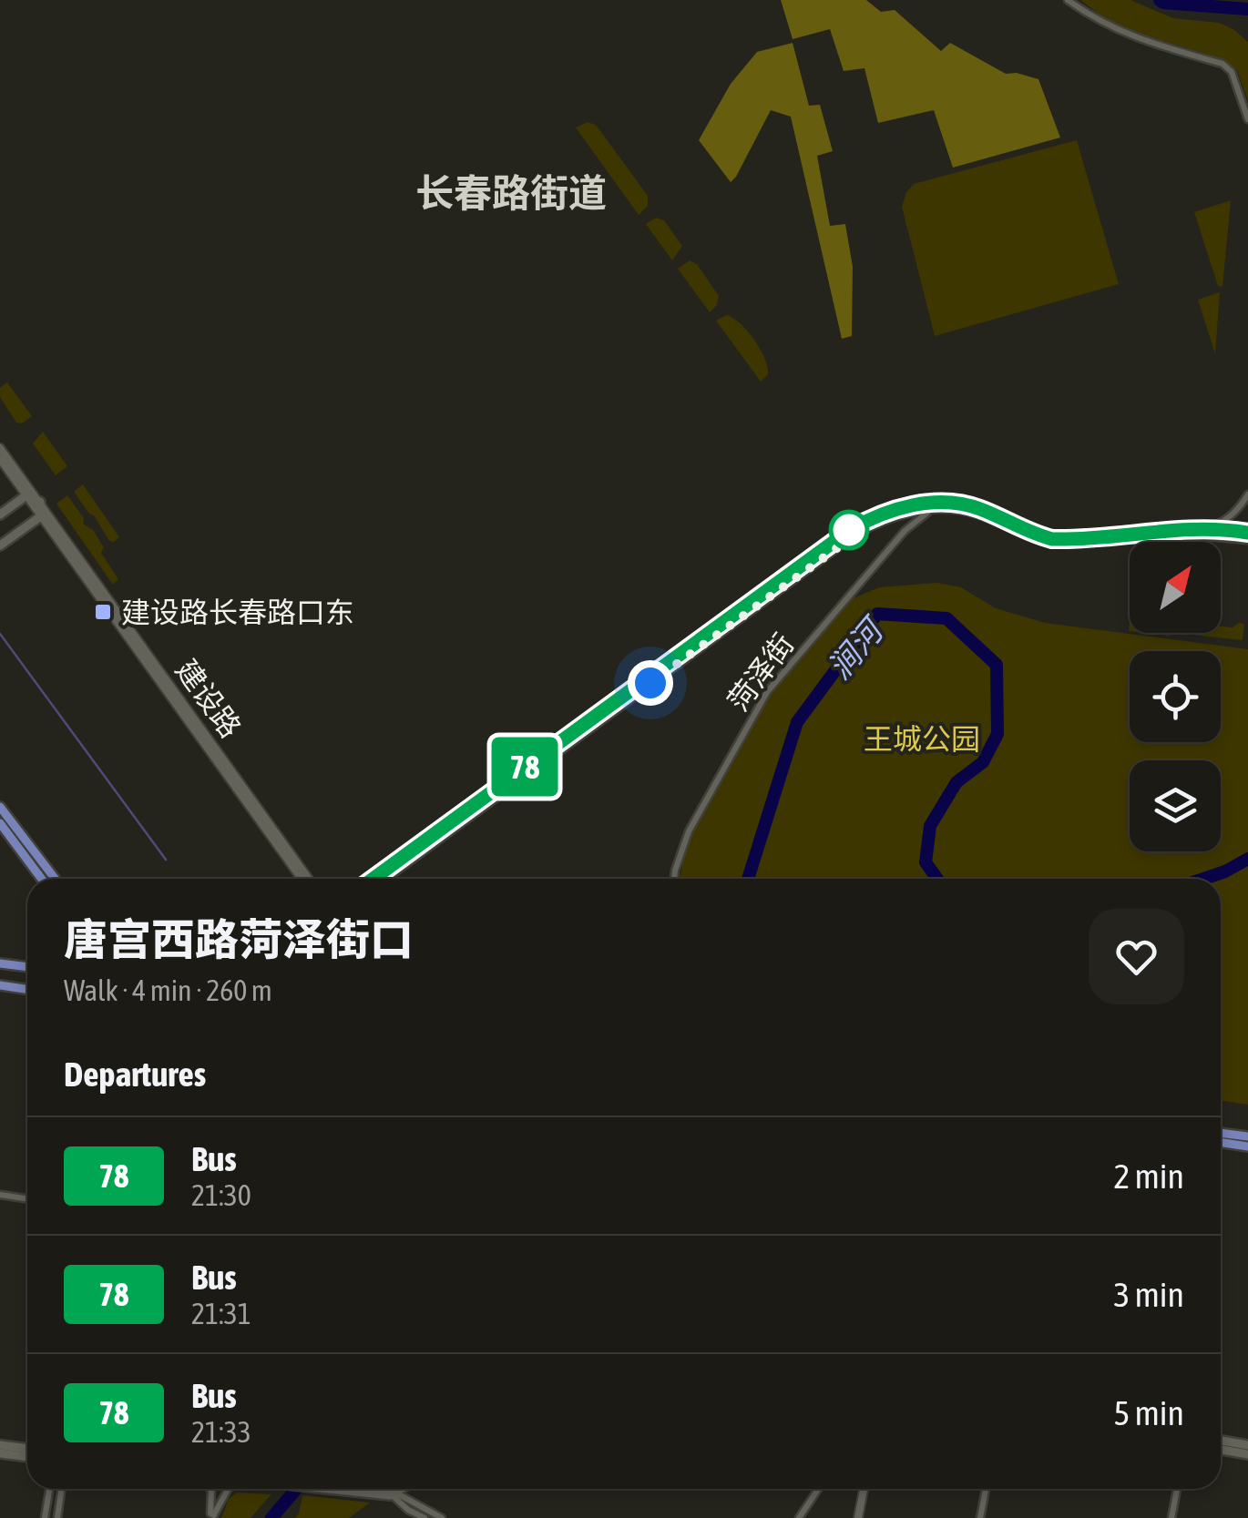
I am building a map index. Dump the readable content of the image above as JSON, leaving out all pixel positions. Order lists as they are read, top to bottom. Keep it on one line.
{"streets":{"street":["菏泽街","建设路"]},"districts":["长春路街道"],"water":["涧河"],"parks":["王城公园"],"places":{"transit":["建设路长春路口东"]},"lines":["bus line 78"],"north":"top right","page":{"on_map":"78","heading":[["唐宫西路菏泽街口","Walk · 4 min · 260 m"],"Departures"],"list":[{"mark":"78","name":"Bus","note":"21:30","value":"2 min"},{"mark":"78","name":"Bus","note":"21:31","value":"3 min"},{"mark":"78","name":"Bus","note":"21:33","value":"5 min"}]}}
